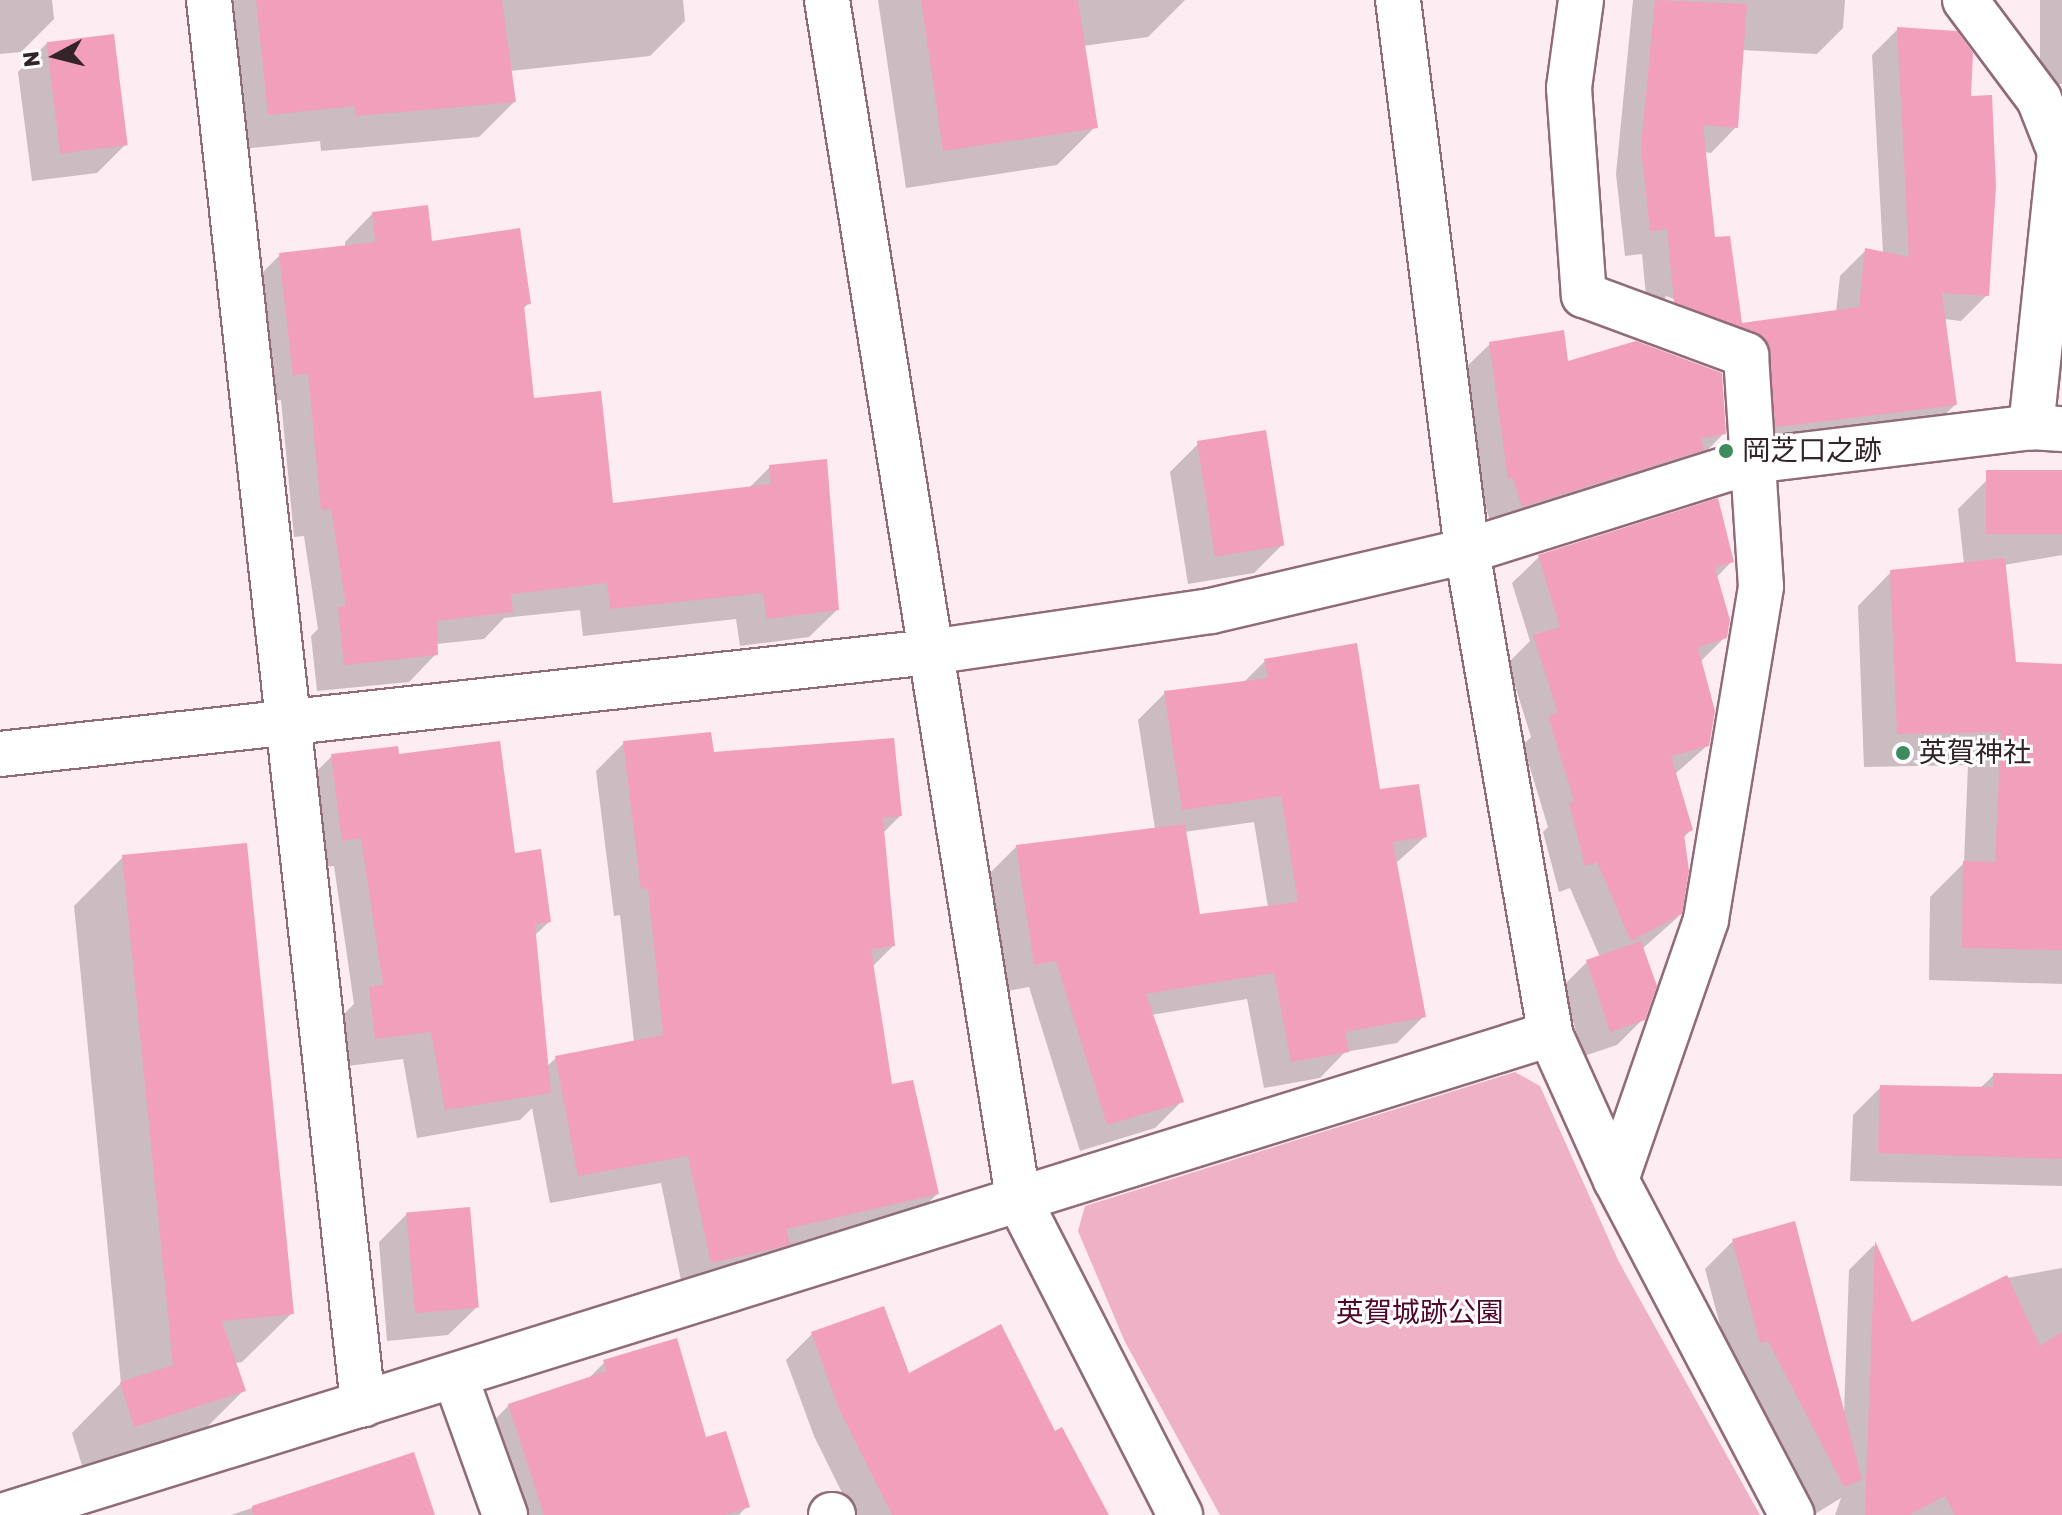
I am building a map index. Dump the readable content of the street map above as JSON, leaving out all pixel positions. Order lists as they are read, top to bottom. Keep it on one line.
{"parks":["英賀城跡公園"],"places":["岡芝口之跡","英賀神社"],"north":"left"}
